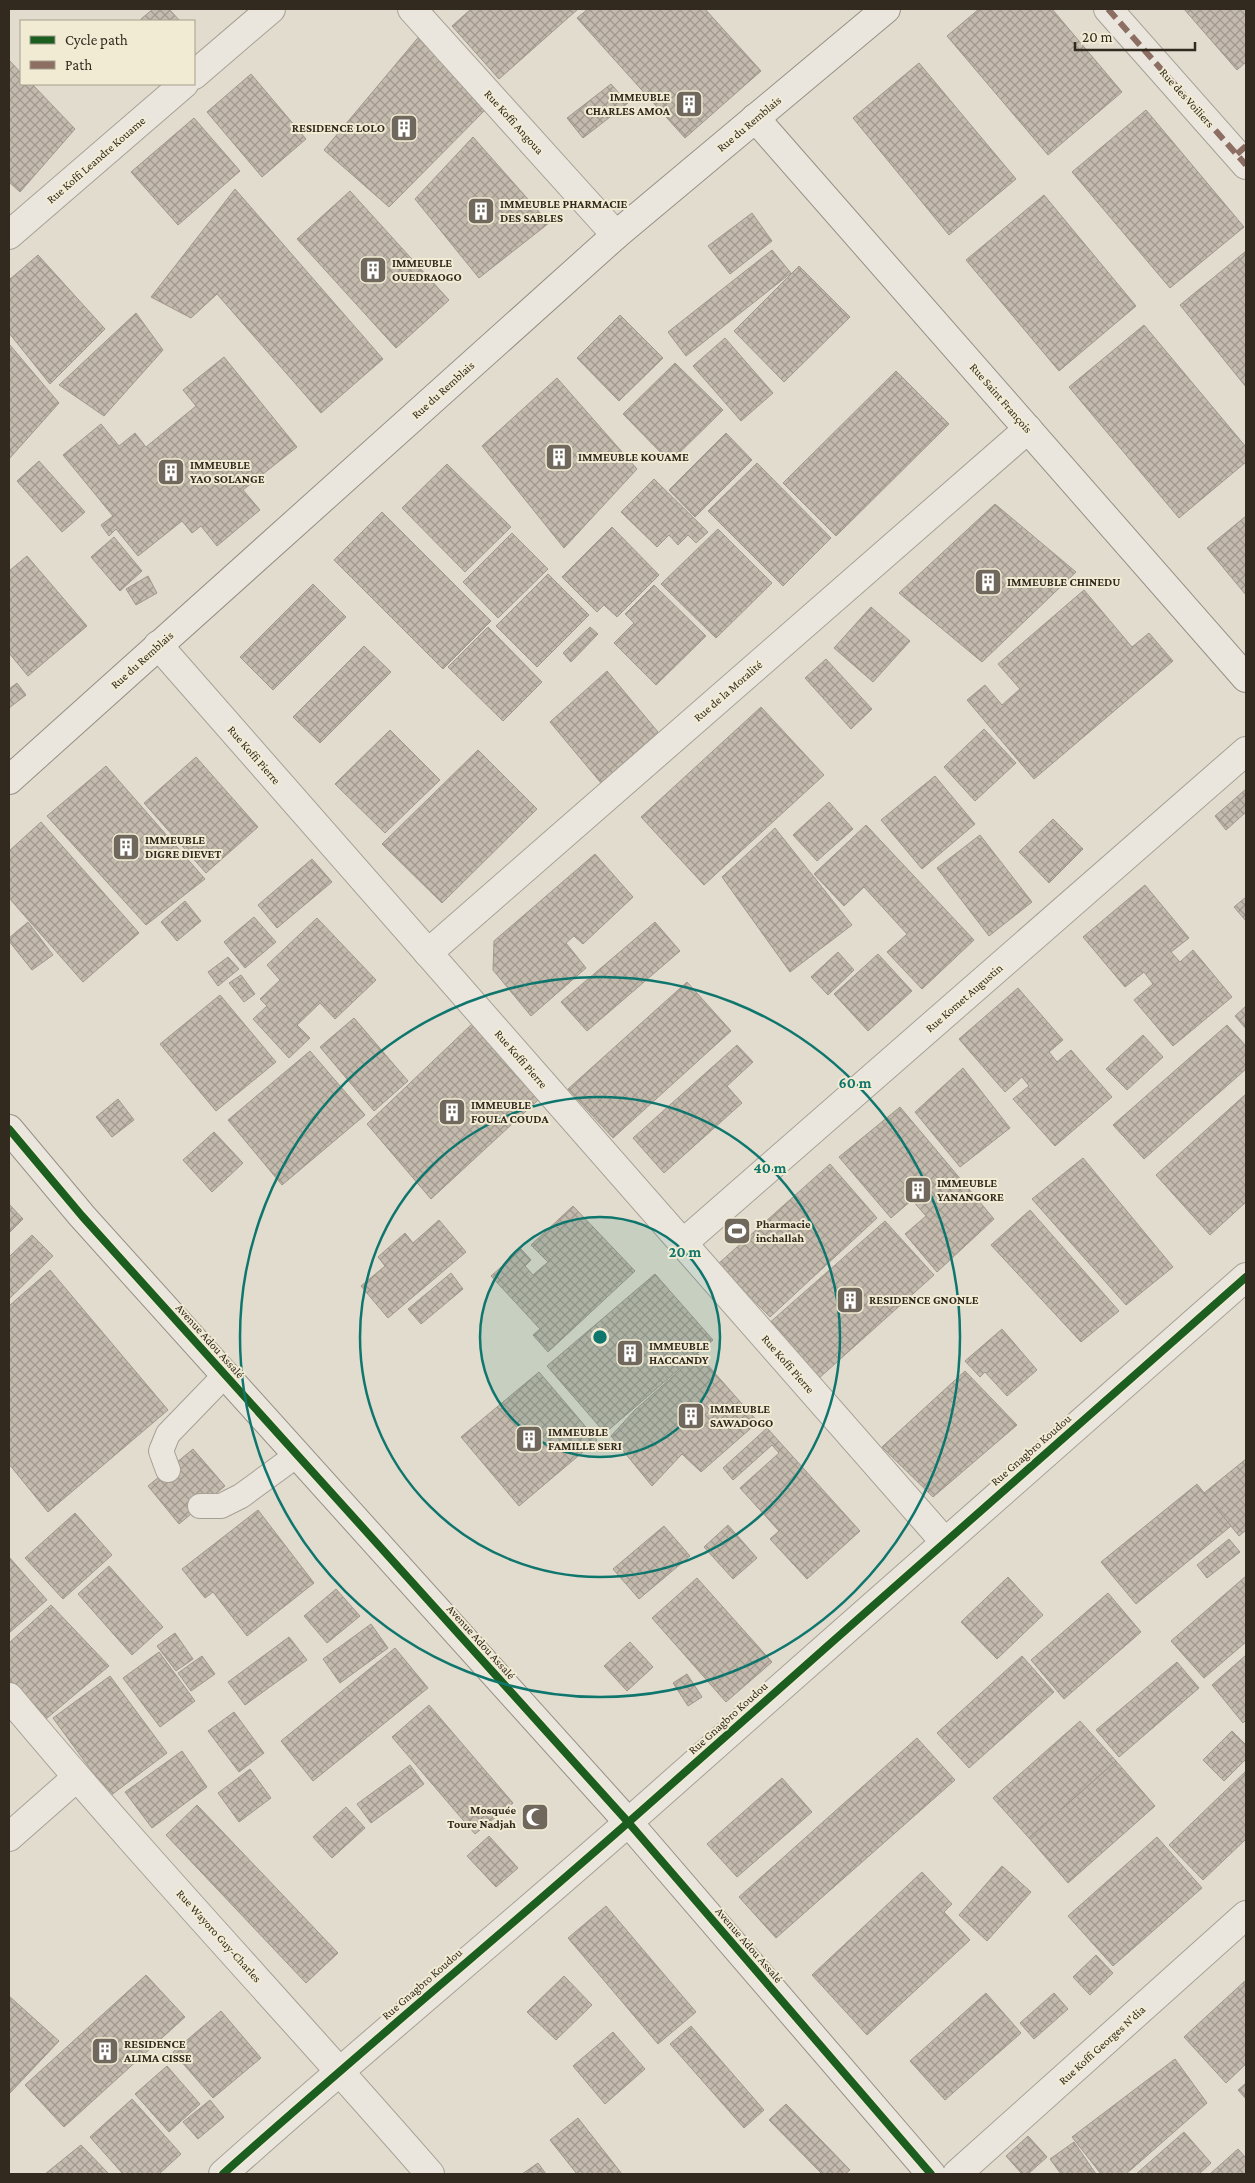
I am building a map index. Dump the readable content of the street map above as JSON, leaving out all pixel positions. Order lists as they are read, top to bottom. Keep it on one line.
{"streets":{"street":["Rue des Voiliers","Rue Koffi Angoua","Rue du Remblais","Rue Koffi Leandre Kouame","Rue Saint François","Rue de la Moralité","Rue Koffi Pierre","Rue Komet Augustin","Avenue Adou Assalé","Rue Gnagbro Koudou","Rue Wayoro Guy-Charles","Rue Koffi Georges N'dia"]},"crossings":[["Rue Koffi Angoua","Rue du Remblais"],["Rue du Remblais","Rue Saint François"],["Rue du Remblais","Rue Koffi Pierre"],["Rue Saint François","Rue de la Moralité"],["Rue de la Moralité","Rue Koffi Pierre"],["Rue Koffi Pierre","Rue Komet Augustin"],["Rue Koffi Pierre","Rue Gnagbro Koudou"],["Avenue Adou Assalé","Rue Gnagbro Koudou"],["Rue Gnagbro Koudou","Rue Wayoro Guy-Charles"]],"places":{"building":["IMMEUBLE CHARLES AMOA","RESIDENCE LOLO","IMMEUBLE PHARMACIE DES SABLES","IMMEUBLE OUEDRAOGO","IMMEUBLE KOUAME","IMMEUBLE YAO SOLANGE","IMMEUBLE CHINEDU","IMMEUBLE DIGRE DIEVET","IMMEUBLE FOULA COUDA","IMMEUBLE YANANGORE","RESIDENCE GNONLE","IMMEUBLE HACCANDY","IMMEUBLE SAWADOGO","IMMEUBLE FAMILLE SERI","RESIDENCE ALIMA CISSE"],"sports":["Pharmacie inchallah"],"mosque":["Mosquée Toure Nadjah"]},"legend":["Cycle path","Path"],"scale_bar":"20 m","rings":["60 m","40 m","20 m"]}
